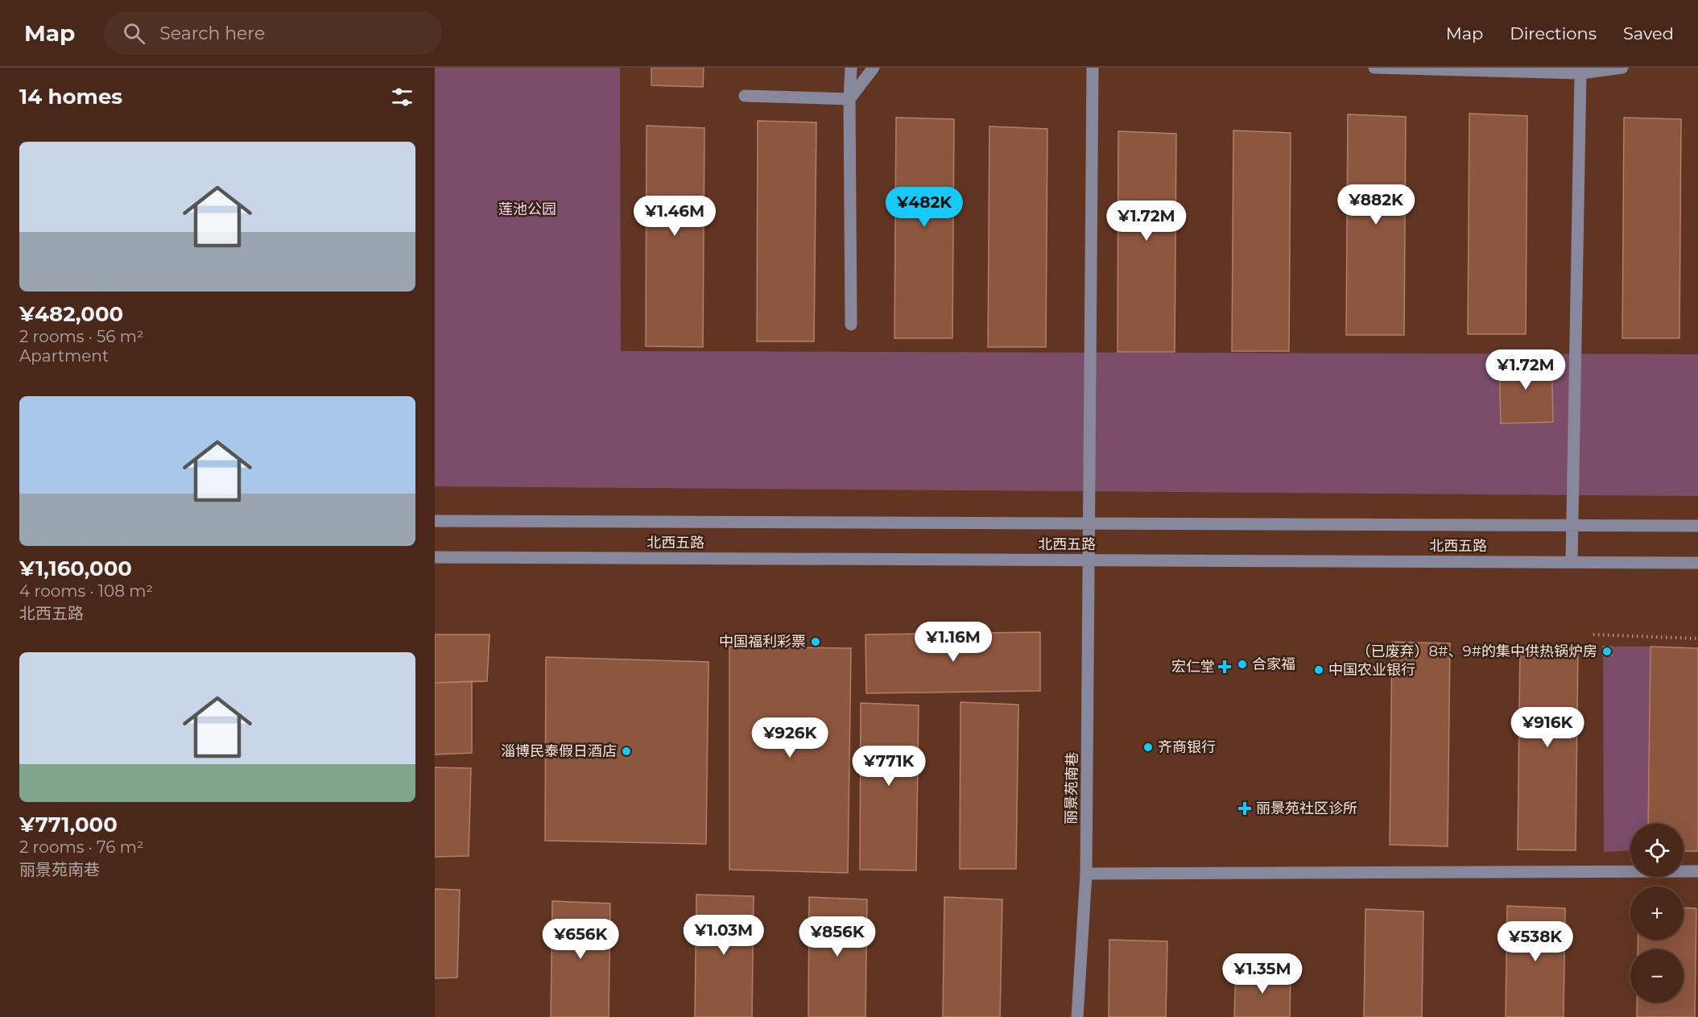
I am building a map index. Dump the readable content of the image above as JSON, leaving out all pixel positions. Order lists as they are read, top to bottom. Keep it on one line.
{"streets":{"street":["北西五路","丽景苑南巷"]},"crossings":[["北西五路","丽景苑南巷"]],"parks":["莲池公园"],"places":{"other":["中国福利彩票","（已废弃）8#、9#的集中供热锅炉房","合家福","中国农业银行","齐商银行","淄博民泰假日酒店"],"health":["宏仁堂","丽景苑社区诊所"]},"page":{"header":"Map","search":"Search here","nav":["Map","Directions","Saved"],"heading":"14 homes","list":[{"name":"¥482,000","note":"2 rooms · 56 m² · Apartment"},{"name":"¥1,160,000","note":"4 rooms · 108 m² · 北西五路"},{"name":"¥771,000","note":"2 rooms · 76 m² · 丽景苑南巷"}],"price":["¥882K","¥482K","¥1.46M","¥1.72M","¥1.72M","¥1.16M","¥916K","¥926K","¥771K","¥1.03M","¥856K","¥656K","¥538K","¥1.35M"],"map_buttons":["+","−"]}}
